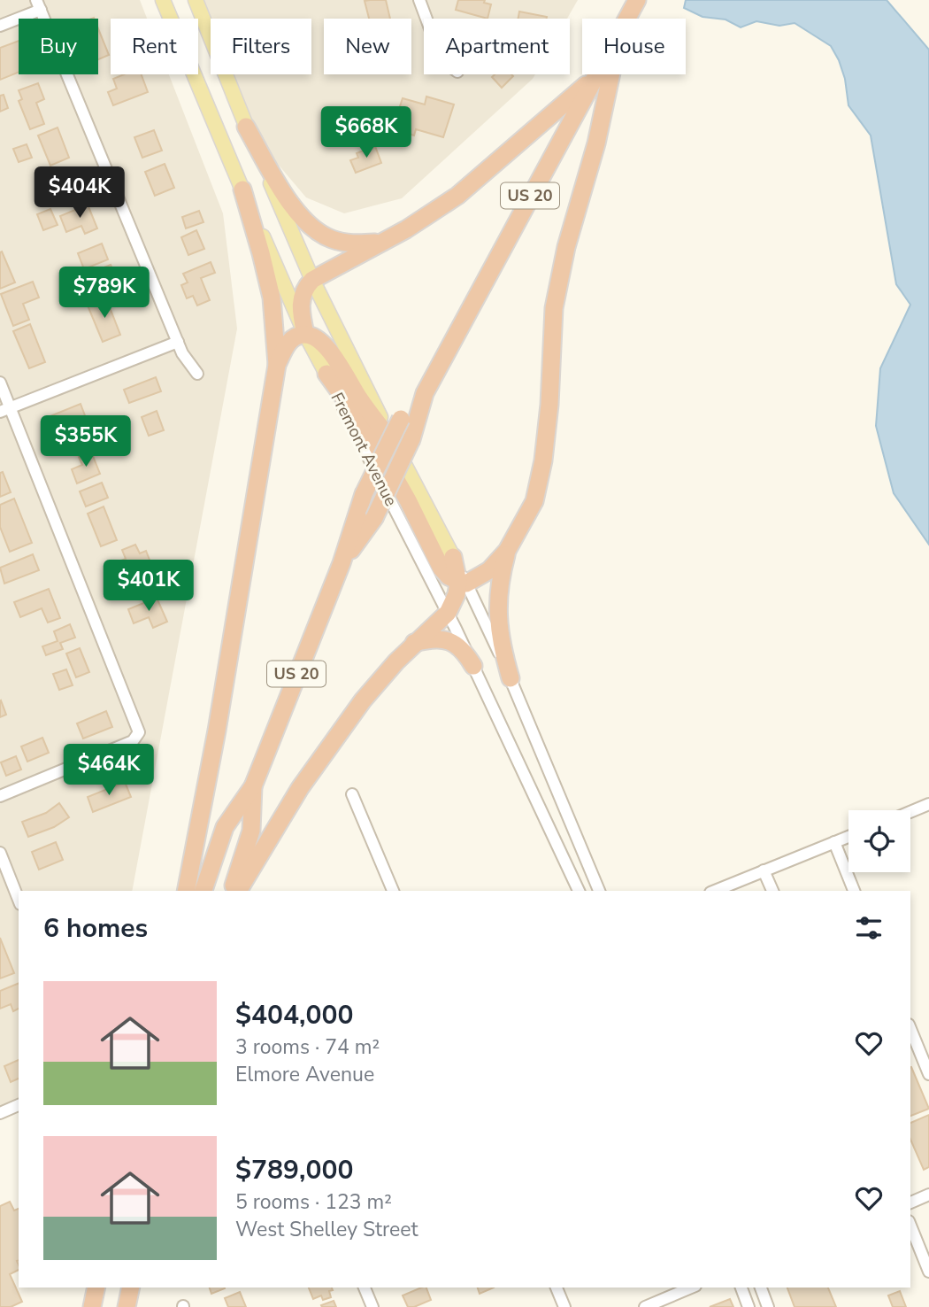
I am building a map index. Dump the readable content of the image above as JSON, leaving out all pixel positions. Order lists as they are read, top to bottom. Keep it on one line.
{"streets":{"highway":["US 20"],"main road":["Fremont Avenue"]},"page":{"chip":["Buy","Rent","Filters","New","Apartment","House"],"price":["$668K","$404K","$789K","$355K","$401K","$464K"],"heading":"6 homes","list":[{"name":"$404,000","note":"3 rooms · 74 m² · Elmore Avenue"},{"name":"$789,000","note":"5 rooms · 123 m² · West Shelley Street"}]}}
